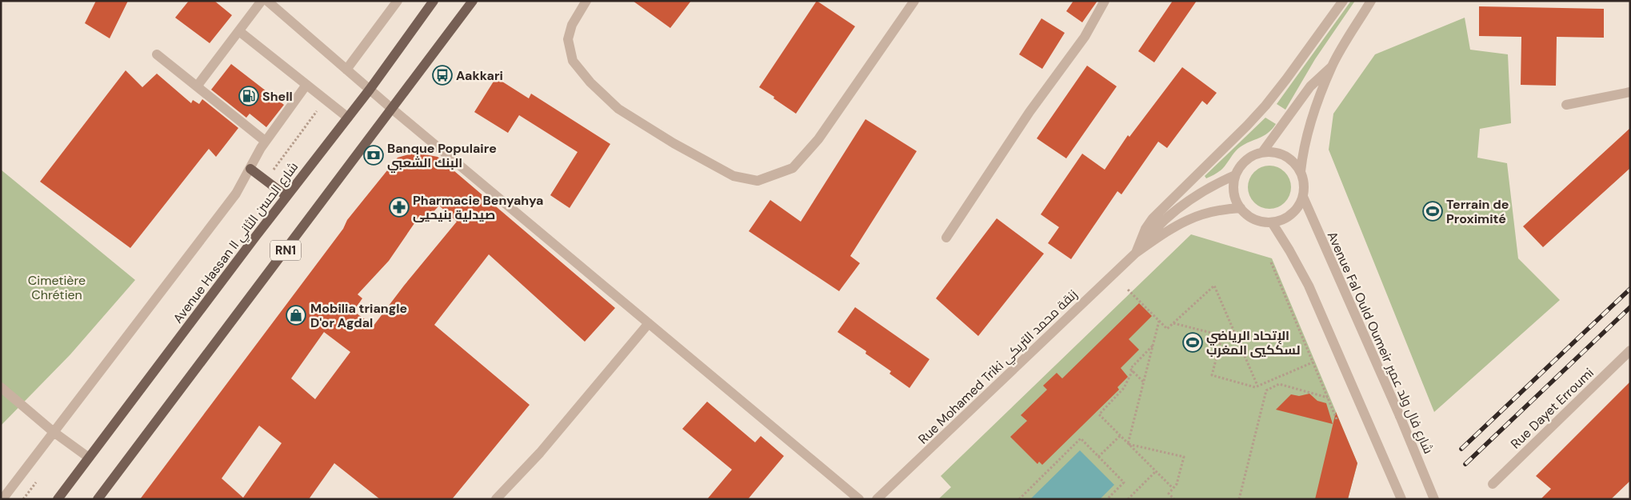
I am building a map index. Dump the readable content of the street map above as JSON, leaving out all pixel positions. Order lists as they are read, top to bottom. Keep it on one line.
{"streets":{"main road":["Avenue Hassan II شارع الحسن الثاني","RN1"],"street":["Avenue Fal Ould Oumeir شارع فال ولد عمير","Rue Mohamed Triki زنقة محمد التريكي","Rue Dayet Erroumi"]},"crossings":[["Avenue Fal Ould Oumeir شارع فال ولد عمير","Rue Mohamed Triki زنقة محمد التريكي"]],"parks":["Cimetière Chrétien"],"places":{"bus stop":["Aakkari"],"fuel station":["Shell"],"bank":["Banque Populaire البنك الشعبي"],"pharmacy":["Pharmacie Benyahya صيدلية بنيحيى"],"sports":["Terrain de Proximité","الإتحاد الرياضي لسككيي المغرب"],"shop":["Mobilia triangle D'or Agdal"]}}
